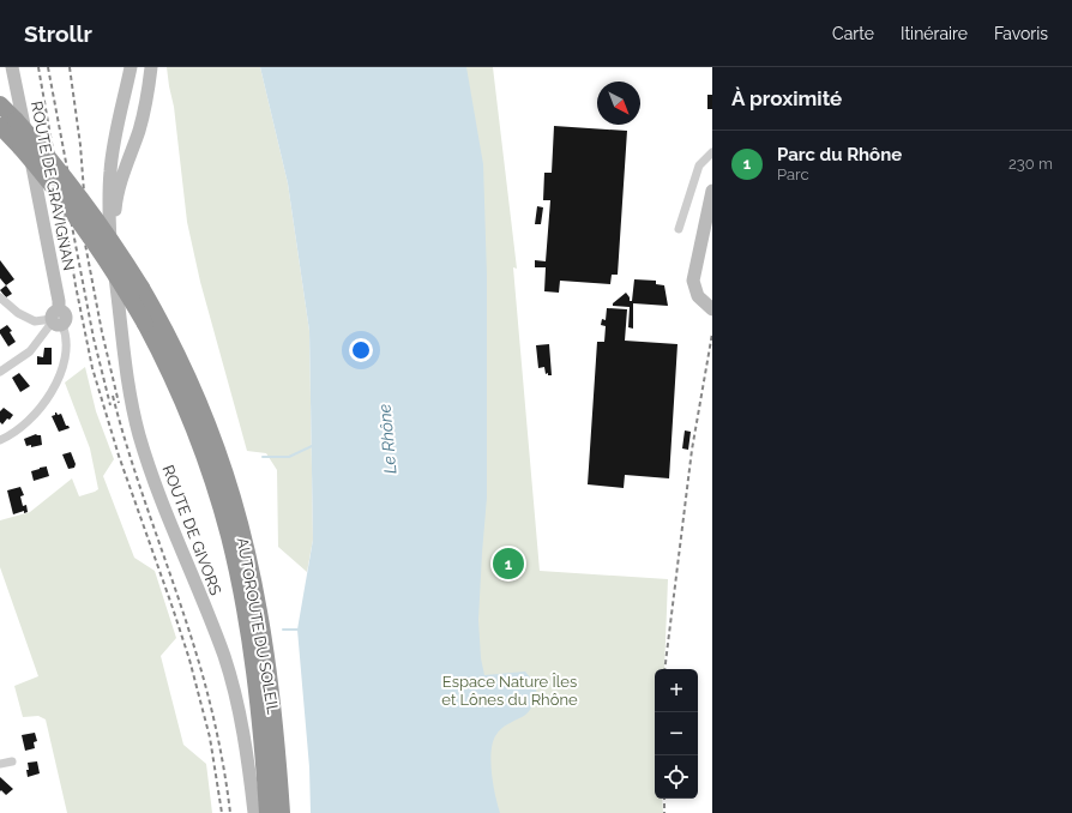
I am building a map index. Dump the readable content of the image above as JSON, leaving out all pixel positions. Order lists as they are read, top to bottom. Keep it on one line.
{"streets":{"highway":["AUTOROUTE DU SOLEIL"],"main road":["ROUTE DE GRAVIGNAN","ROUTE DE GIVORS"]},"water":["Le Rhône"],"parks":["Espace Nature Îles et Lônes du Rhône"],"north":"bottom right","page":{"header":"Strollr","nav":["Carte","Itinéraire","Favoris"],"heading":"À proximité","list":[{"mark":"1","name":"Parc du Rhône","note":"Parc","value":"230 m"}],"pins":"1","map_buttons":["+","−"]}}
